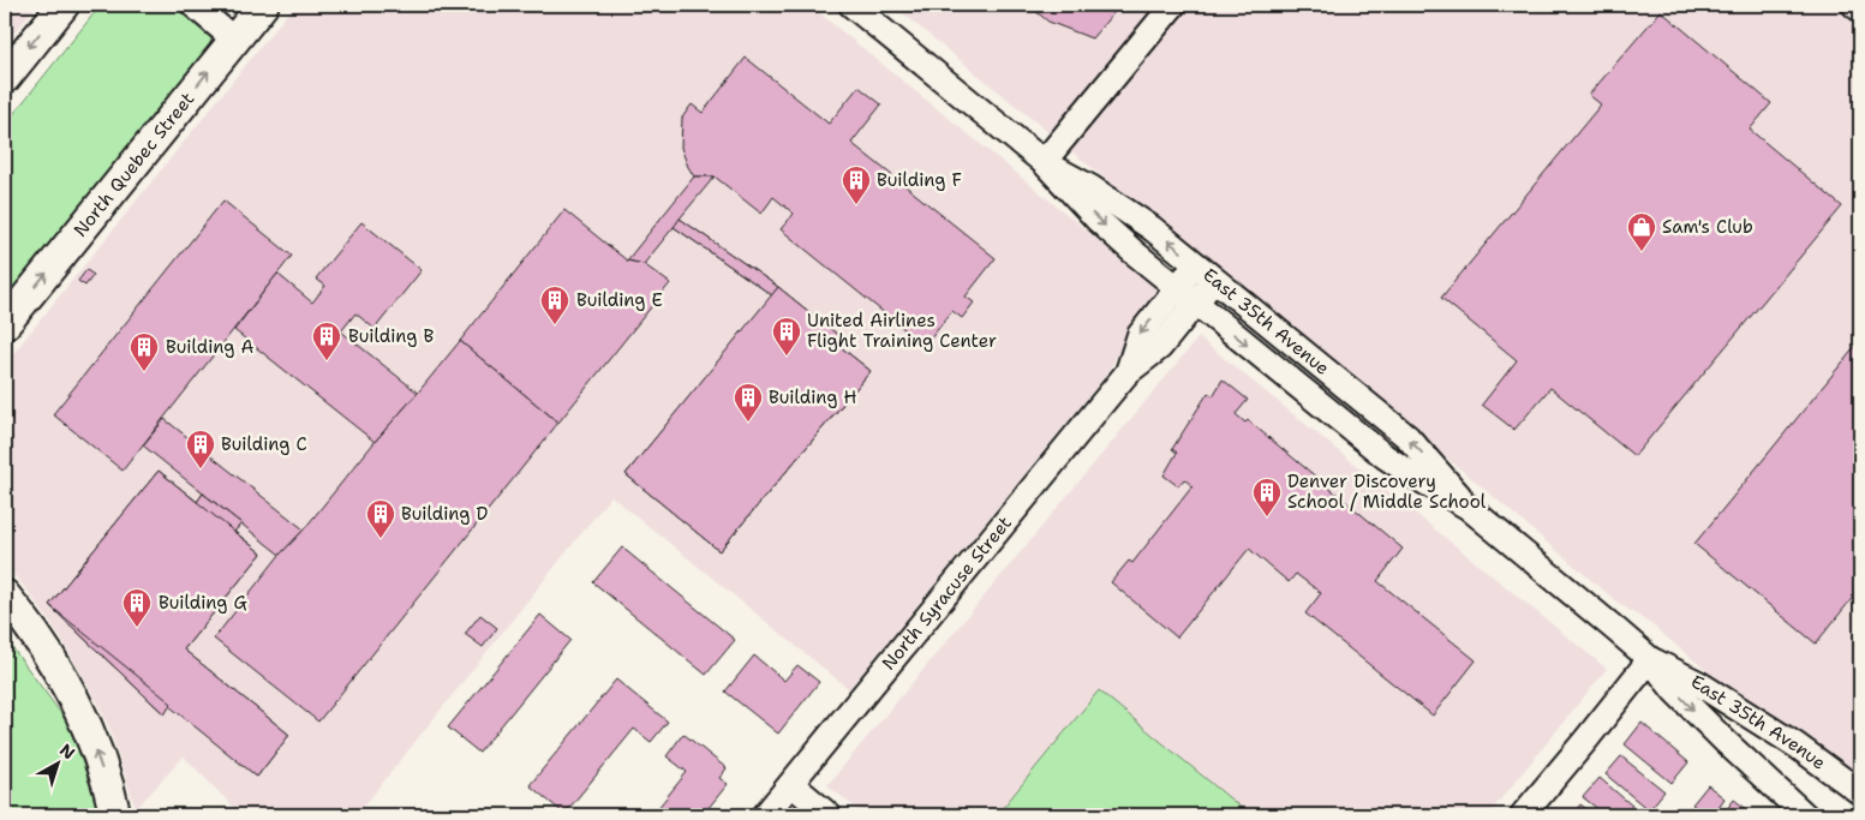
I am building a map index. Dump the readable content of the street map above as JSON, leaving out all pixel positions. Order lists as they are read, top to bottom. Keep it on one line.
{"streets":{"main road":["North Quebec Street"],"street":["East 35th Avenue","North Syracuse Street"]},"crossings":[["East 35th Avenue","North Syracuse Street"]],"one_way":["North Quebec Street"],"places":{"building":["Building F","Building E","United Airlines Flight Training Center","Building B","Building A","Building H","Building C","Denver Discovery School / Middle School","Building D","Building G"],"shop":["Sam's Club"]},"north":"top right"}
